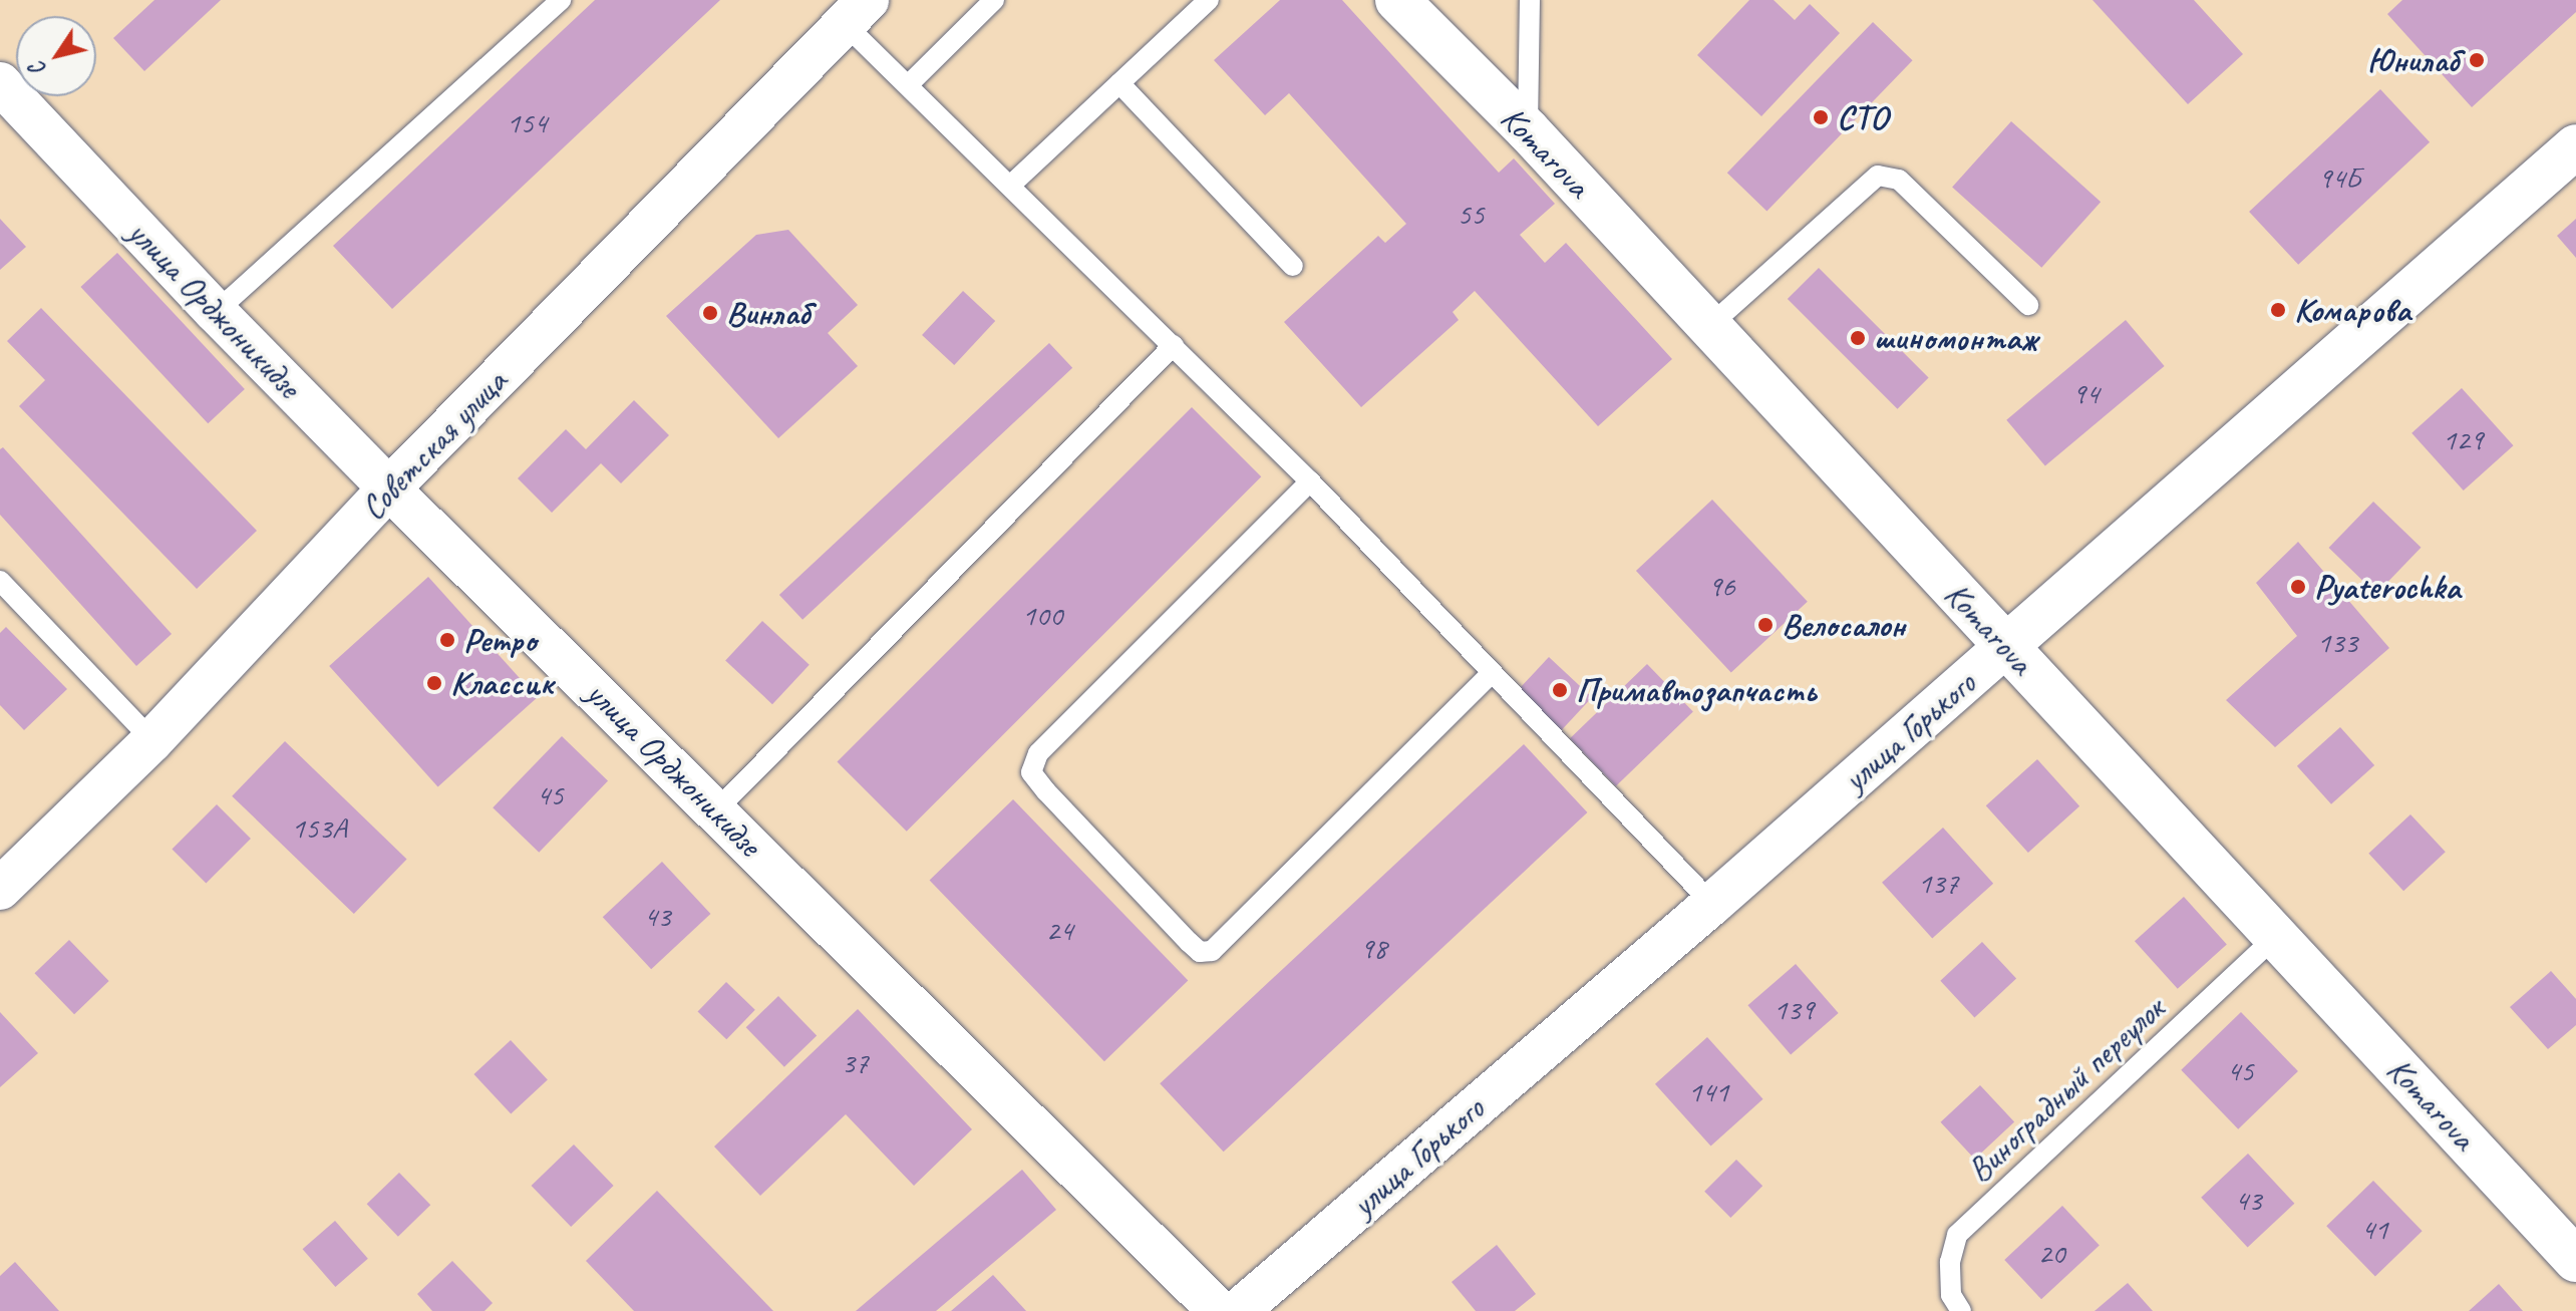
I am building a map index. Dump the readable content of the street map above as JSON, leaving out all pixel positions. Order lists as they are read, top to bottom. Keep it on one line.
{"streets":{"main road":["Komarova","улица Горького"],"street":["улица Орджоникидзе","Советская улица"],"lane":["Виноградный переулок"]},"crossings":[["Komarova","улица Горького"],["Komarova","Виноградный переулок"],["улица Орджоникидзе","Советская улица"]],"places":["Юнилаб","СТО","Комарова","Винлаб","шиномонтаж","Pyaterochka","Велосалон","Ретро","Классик","Примавтозапчасть"],"house_numbers":["154","94Б","55","94","129","96","100","133","45","153А","137","43","24","98","139","37","45","141","43","41","20"],"north":"bottom left"}
